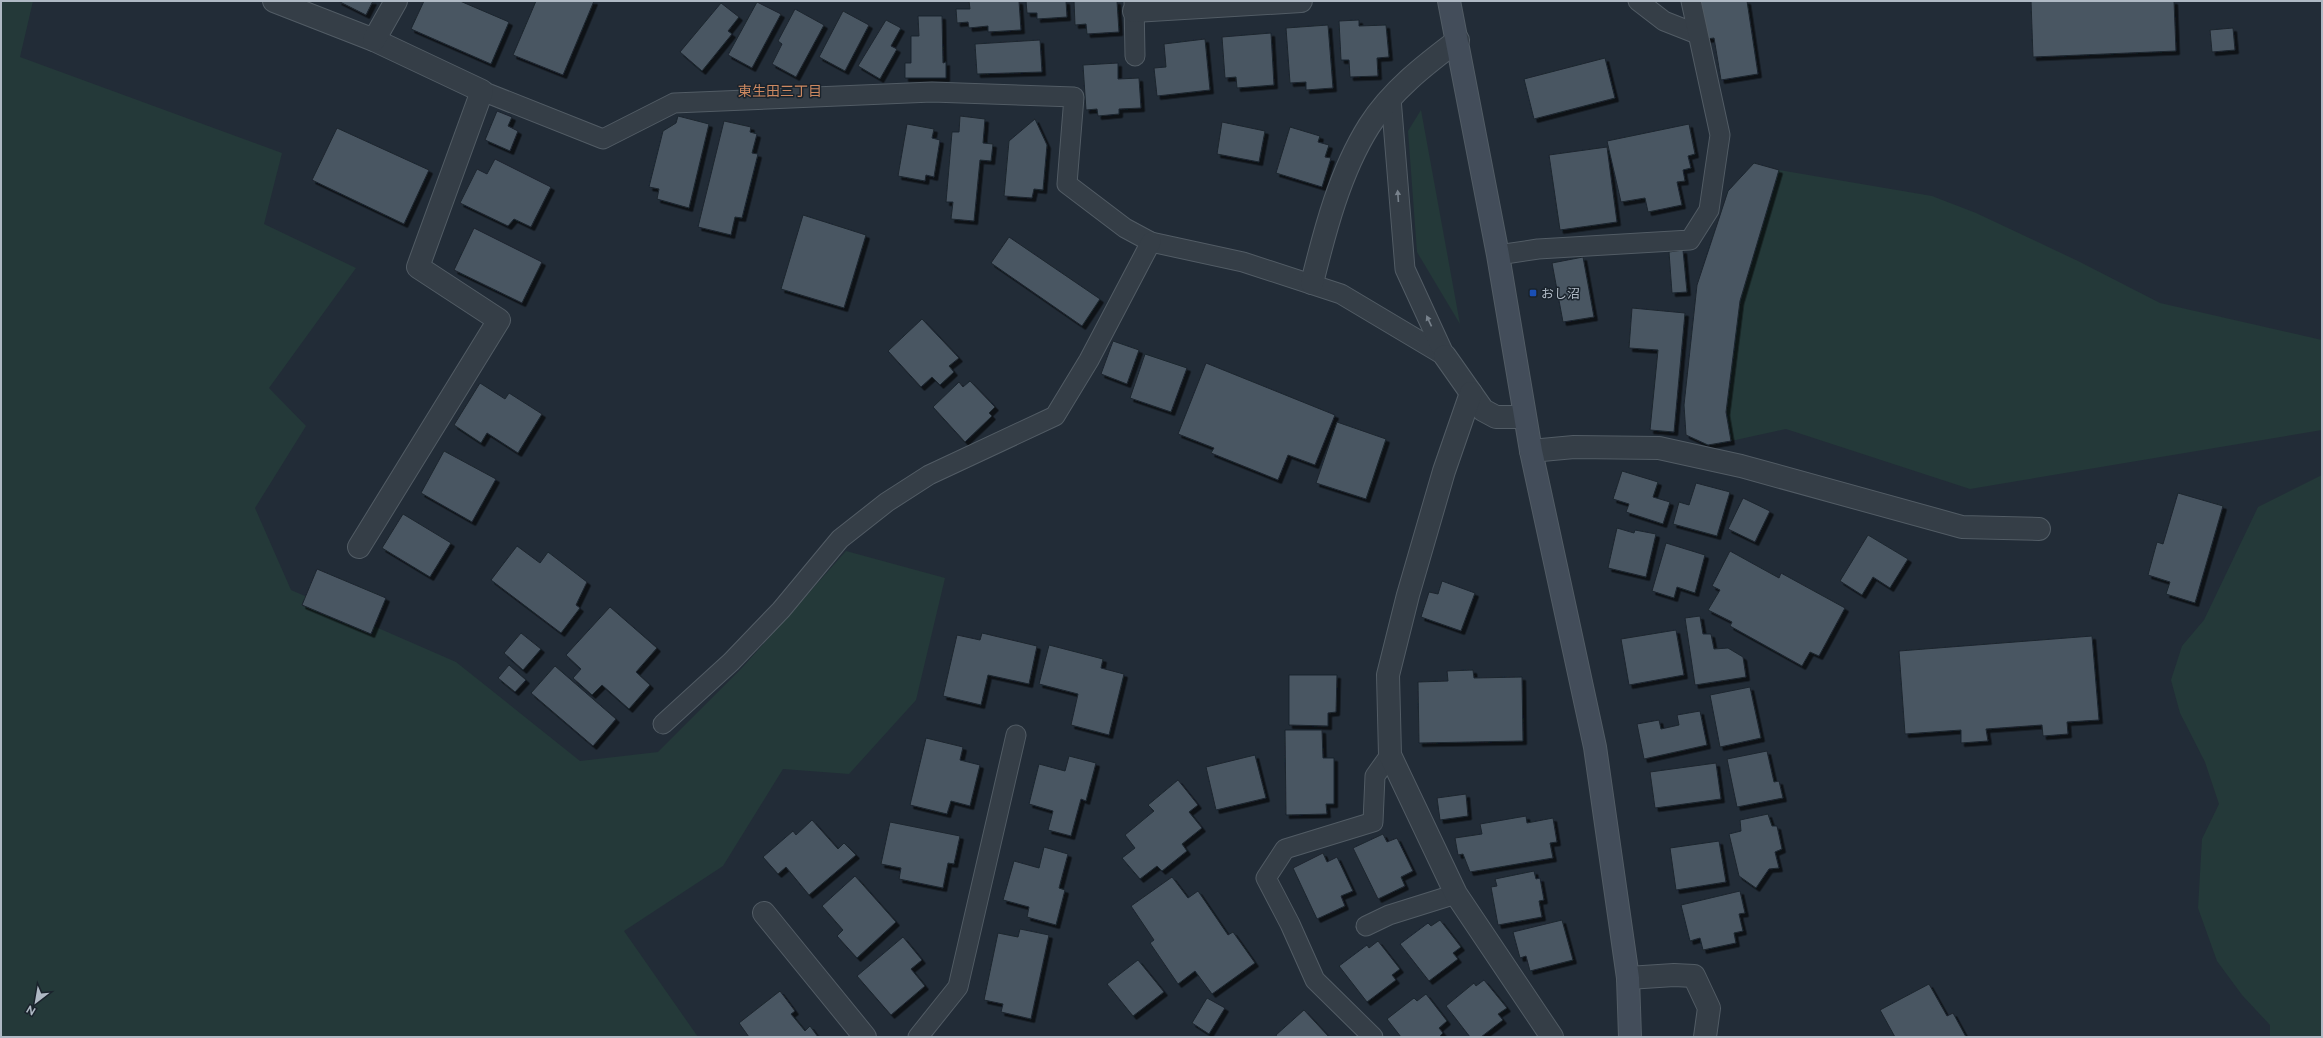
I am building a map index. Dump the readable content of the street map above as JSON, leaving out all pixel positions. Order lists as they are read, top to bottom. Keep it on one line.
{"districts":["東生田三丁目"],"places":{"transit":["おし沼"]},"north":"bottom left"}
